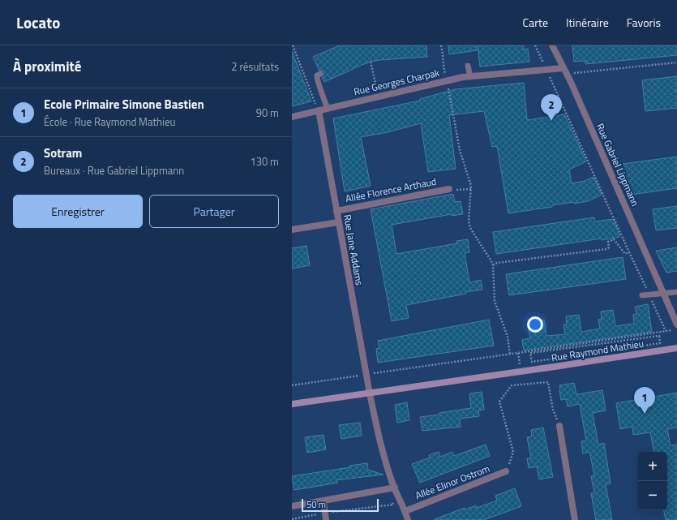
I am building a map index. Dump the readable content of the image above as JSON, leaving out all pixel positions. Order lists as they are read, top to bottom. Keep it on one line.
{"streets":{"street":["Rue Georges Charpak","Rue Gabriel Lippmann","Allée Florence Arthaud","Rue Jane Addams","Rue Raymond Mathieu","Allée Elinor Ostrom"]},"crossings":[["Rue Georges Charpak","Rue Gabriel Lippmann"],["Rue Georges Charpak","Rue Jane Addams"],["Allée Florence Arthaud","Rue Jane Addams"],["Rue Jane Addams","Rue Raymond Mathieu"],["Rue Jane Addams","Allée Elinor Ostrom"]],"scale_bar":"50 m","page":{"header":"Locato","nav":["Carte","Itinéraire","Favoris"],"heading":["À proximité","2 résultats"],"list":[{"mark":"1","name":"Ecole Primaire Simone Bastien","note":"École · Rue Raymond Mathieu","value":"90 m"},{"mark":"2","name":"Sotram","note":"Bureaux · Rue Gabriel Lippmann","value":"130 m"}],"pins":["2","1"],"buttons":["Enregistrer","Partager"],"map_buttons":["+","−"],"scale":"50 m"}}
